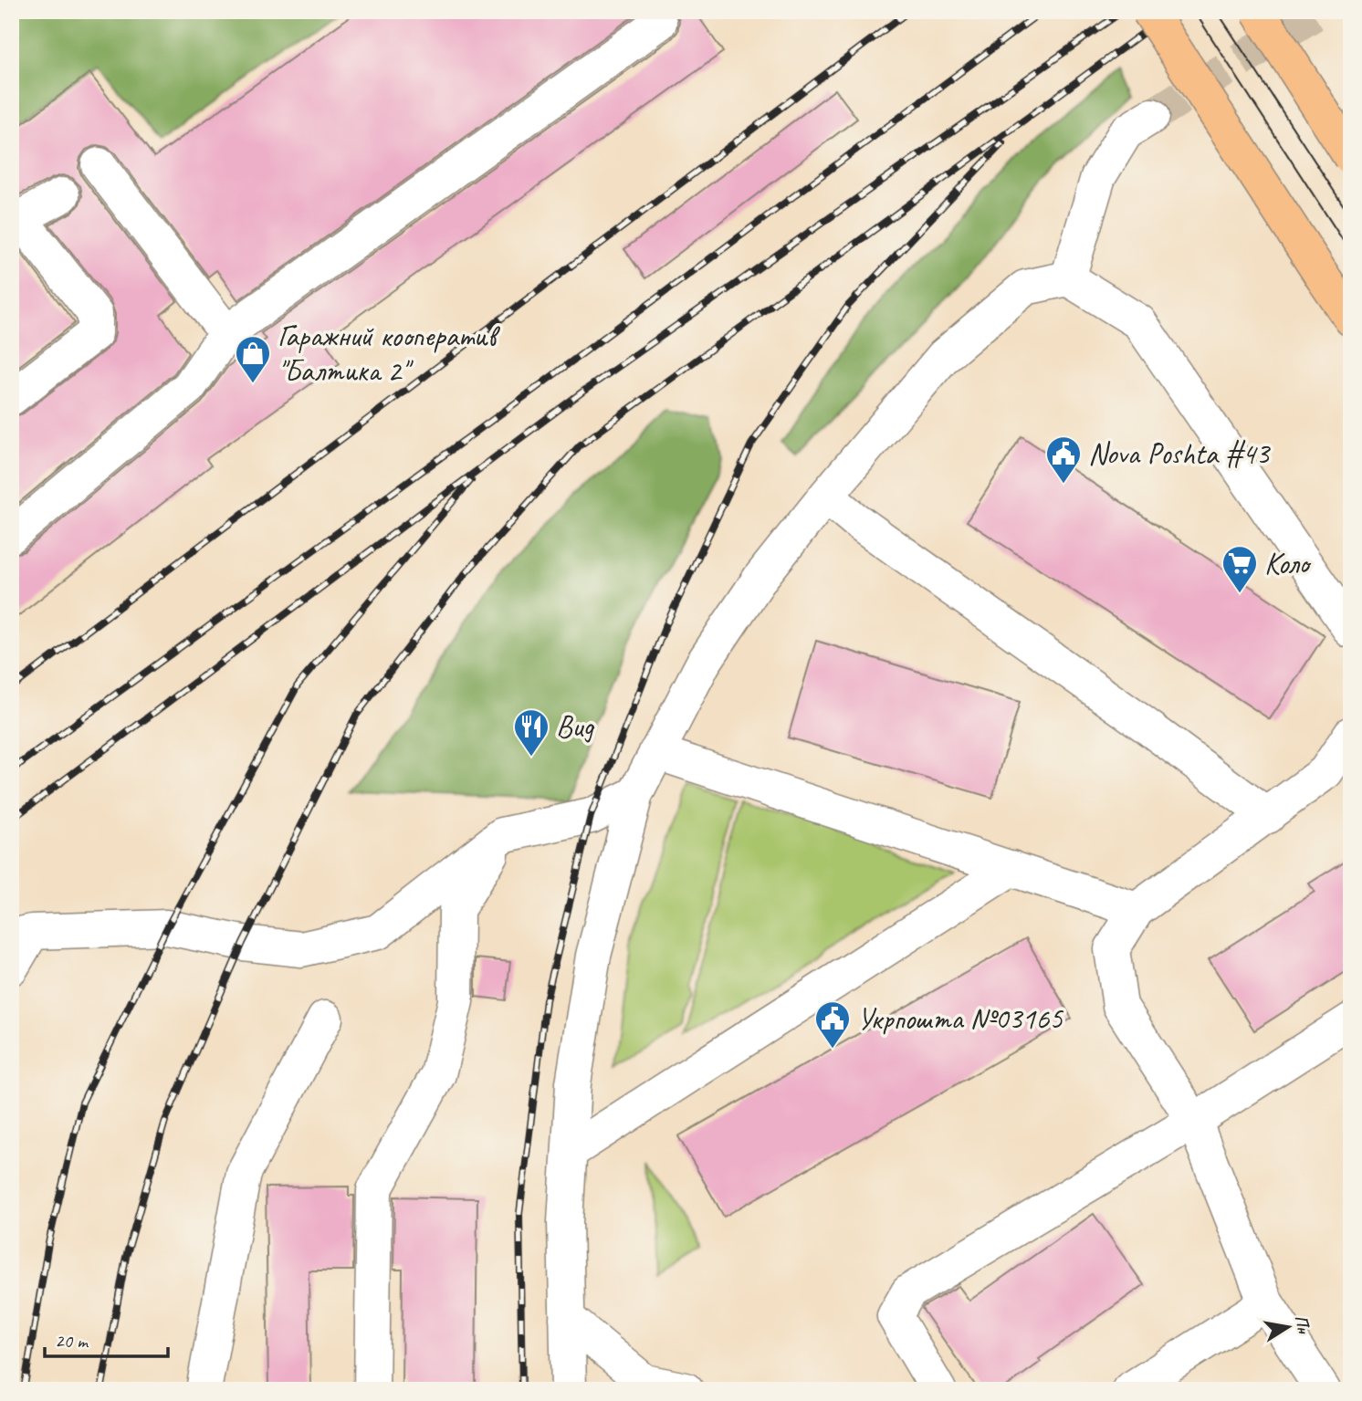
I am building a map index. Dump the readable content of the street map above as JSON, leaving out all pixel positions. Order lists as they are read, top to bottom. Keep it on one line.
{"places":{"shop":["Гаражний кооператив \"Балтика 2\""],"public building":["Nova Poshta #43","Укрпошта №03165"],"supermarket":["Коло"],"restaurant":["Bug"]},"scale_bar":"20 m","north":"right"}
